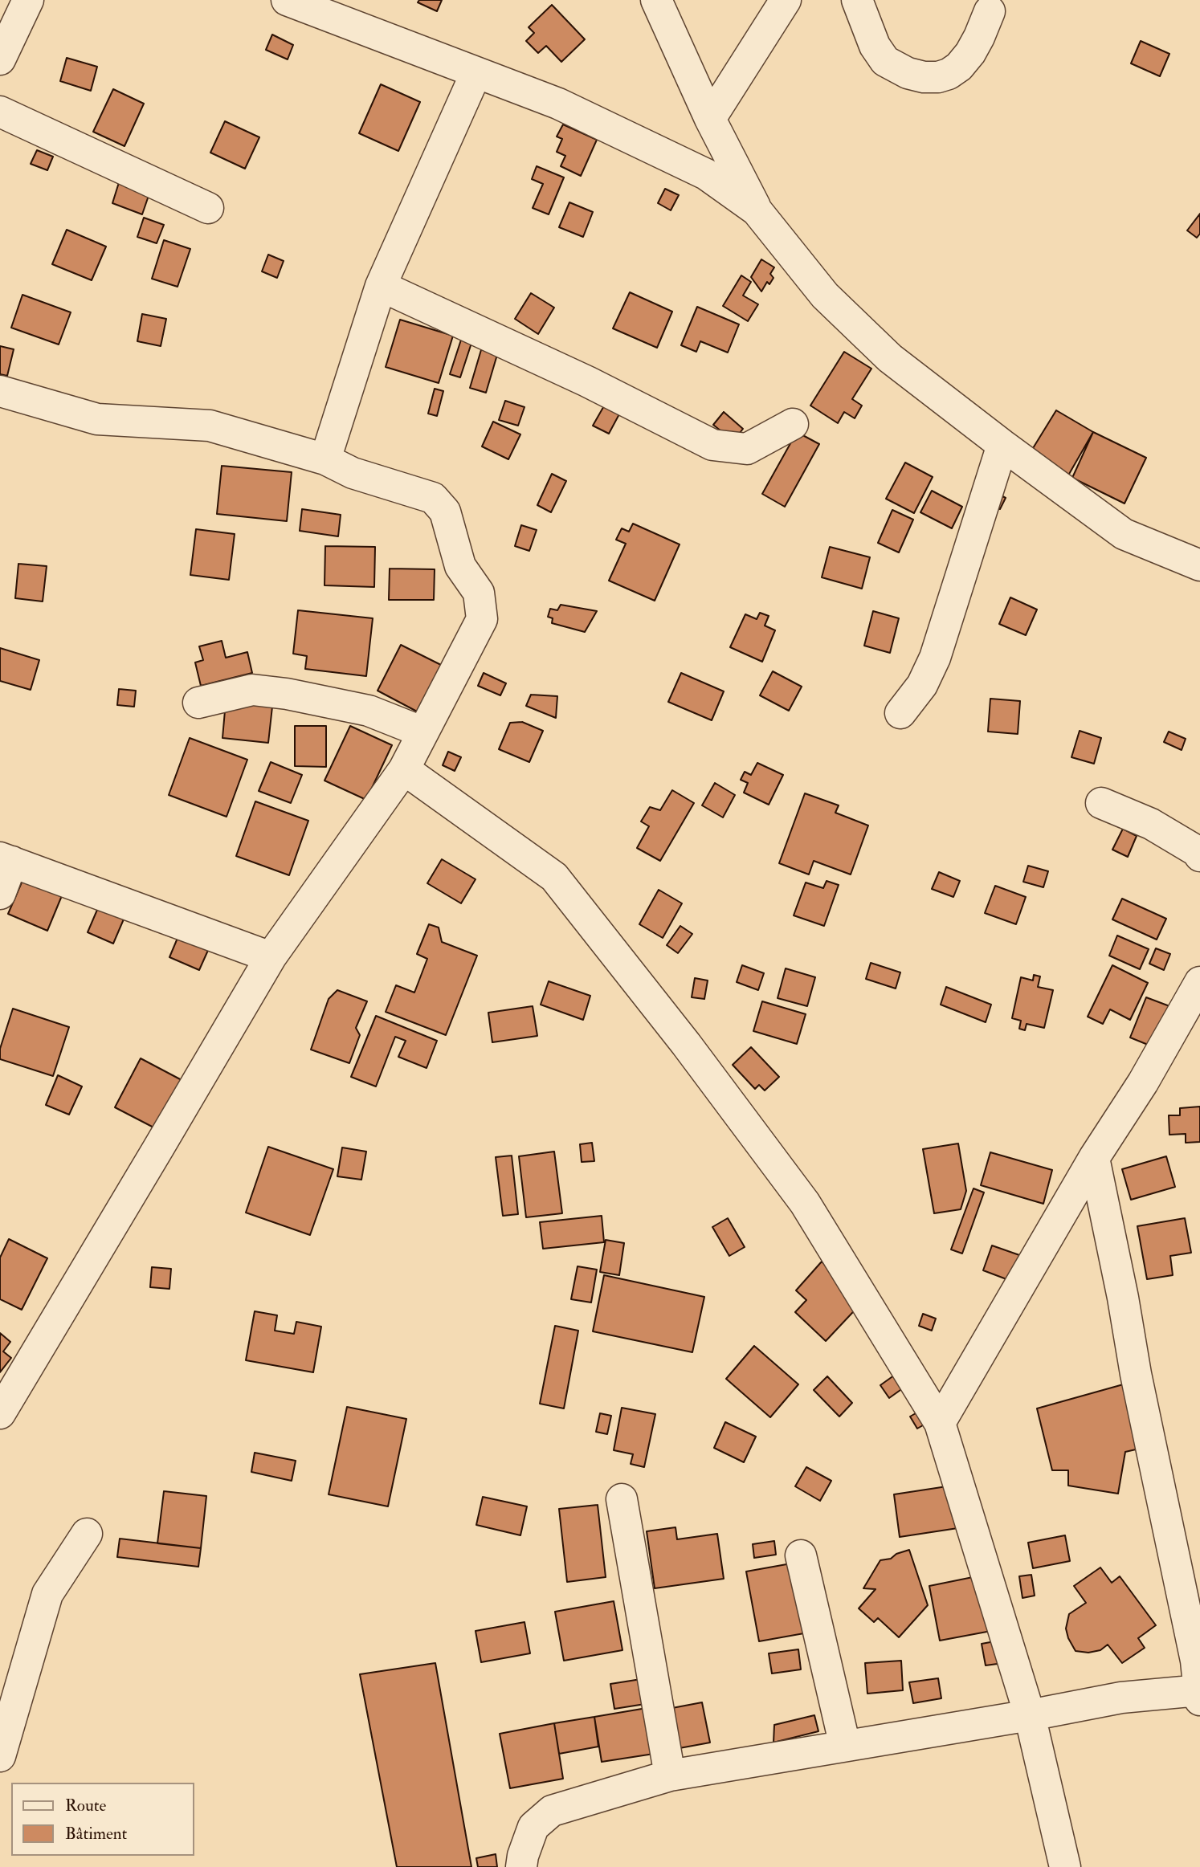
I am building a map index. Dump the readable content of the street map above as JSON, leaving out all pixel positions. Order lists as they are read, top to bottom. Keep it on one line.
{"legend":["Route","Bâtiment"]}
